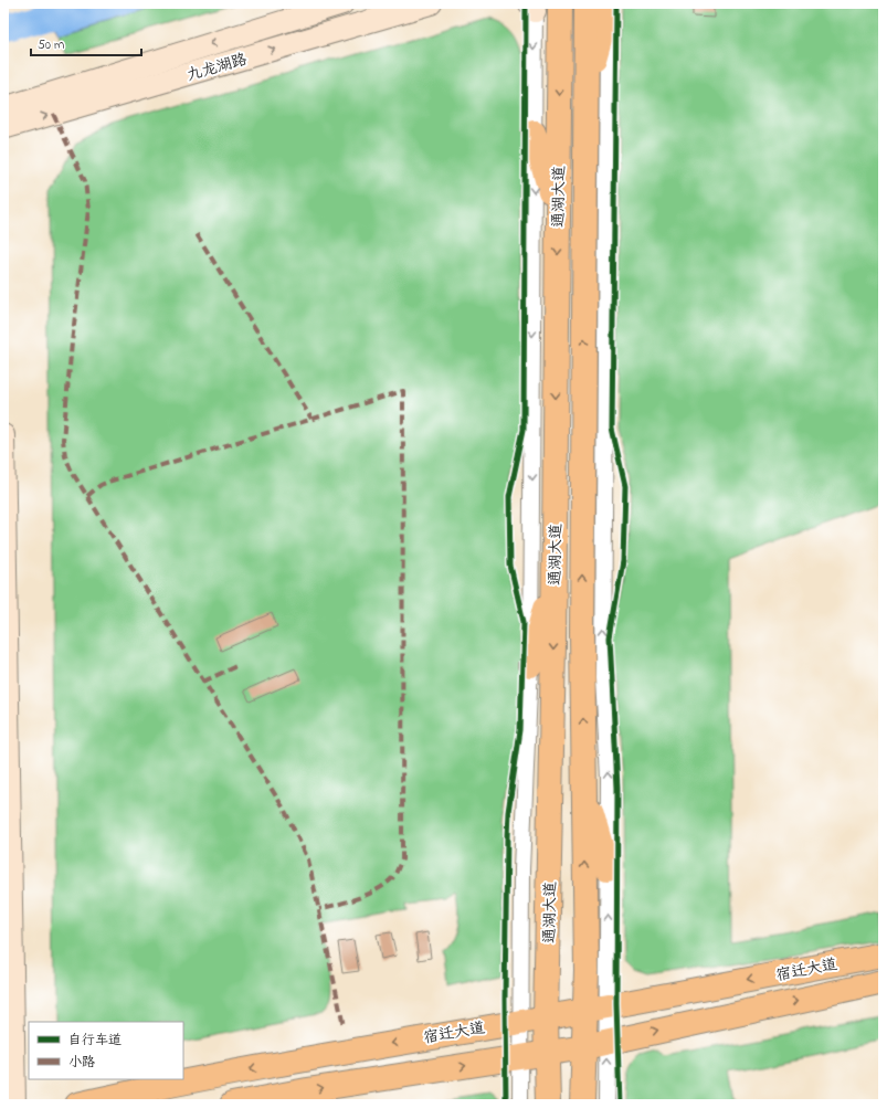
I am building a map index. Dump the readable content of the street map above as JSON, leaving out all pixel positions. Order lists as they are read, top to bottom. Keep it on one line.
{"streets":{"main road":["通湖大道","宿迁大道"],"street":["九龙湖路"]},"crossings":[["通湖大道","宿迁大道"]],"legend":["自行车道","小路"],"scale_bar":"50 m"}
